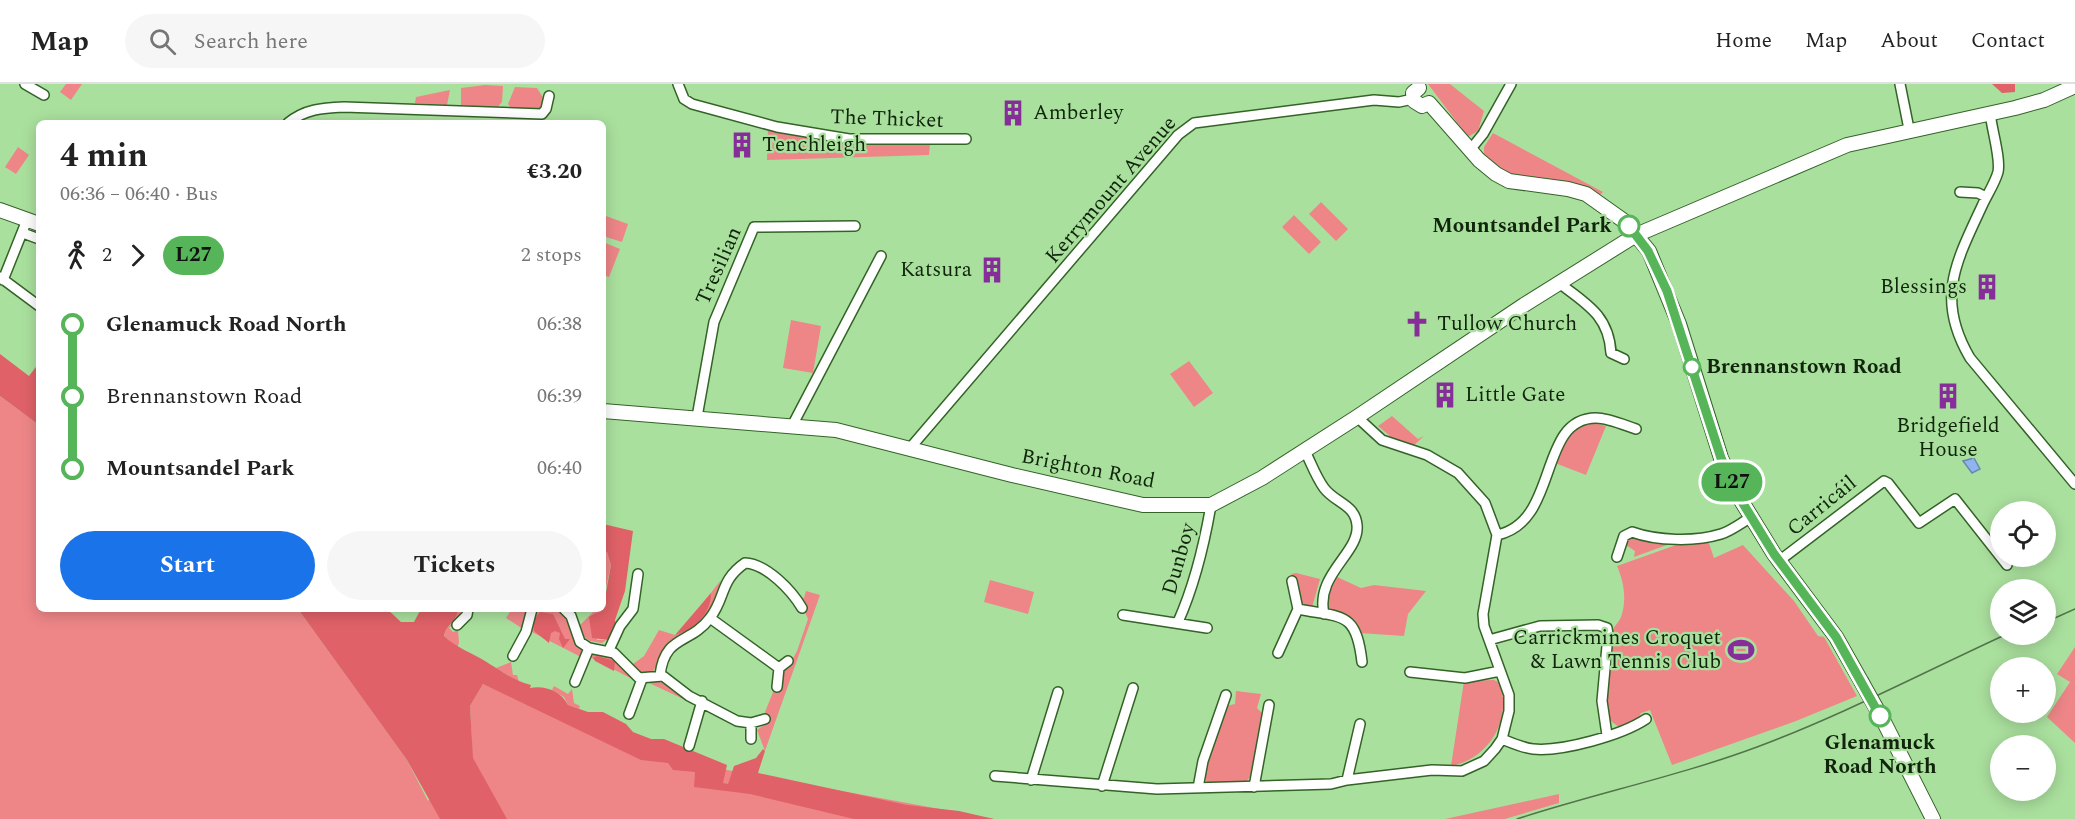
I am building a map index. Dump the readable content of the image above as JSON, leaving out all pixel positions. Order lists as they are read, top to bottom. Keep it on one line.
{"streets":{"street":["The Thicket","Kerrymount Avenue","Tresilian","Brighton Road","Carricáil","Dunboy"]},"crossings":[["Kerrymount Avenue","Brighton Road"],["Tresilian","Brighton Road"],["Brighton Road","Dunboy"]],"places":{"building":["Amberley","Tenchleigh","Katsura","Blessings","Little Gate","Bridgefield House"],"other":["Mountsandel Park","Brennanstown Road","Glenamuck Road North"],"church":["Tullow Church"],"sports":["Carrickmines Croquet & Lawn Tennis Club"]},"lines":["bus line L27"],"page":{"header":"Map","search":"Search here","nav":["Home","Map","About","Contact"],"on_map":"L27","heading":["4 min","06:36 – 06:40 · Bus","€3.20"],"legs":["2","L27","2 stops"],"list":[{"name":"Glenamuck Road North","value":"06:38"},{"name":"Brennanstown Road","value":"06:39"},{"name":"Mountsandel Park","value":"06:40"}],"map_buttons":["+","−"],"buttons":["Start","Tickets"]}}
